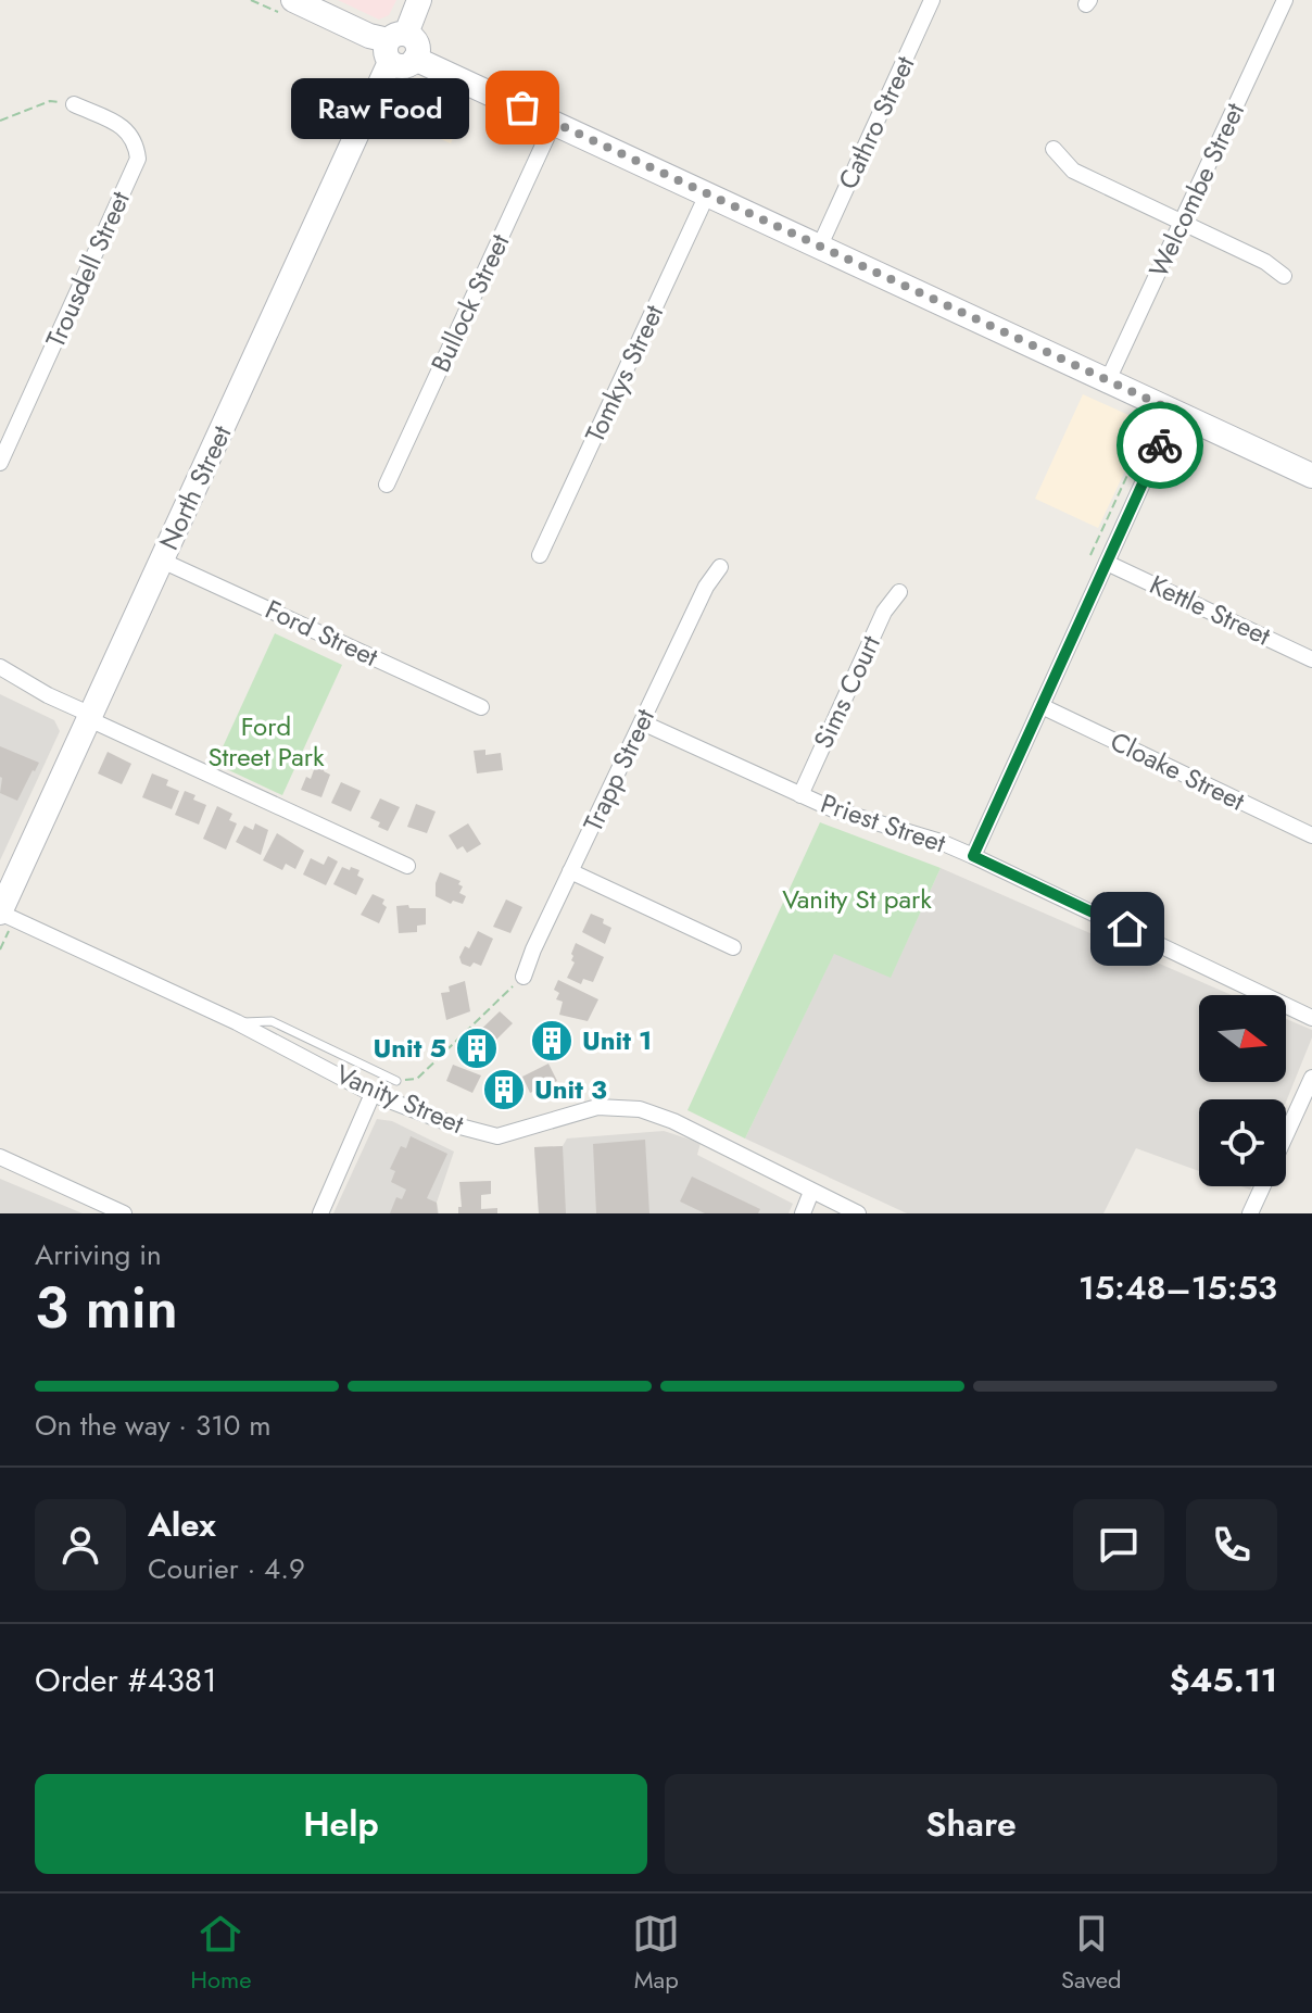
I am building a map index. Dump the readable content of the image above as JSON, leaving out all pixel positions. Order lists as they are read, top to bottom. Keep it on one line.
{"streets":{"main road":["North Street"],"street":["Cathro Street","Welcombe Street","Trousdell Street","Bullock Street","Tomkys Street","Kettle Street","Ford Street","Sims Court","Trapp Street","Cloake Street","Priest Street","Vanity Street"]},"crossings":[["North Street","Ford Street"],["North Street","Vanity Street"],["Sims Court","Priest Street"],["Trapp Street","Priest Street"]],"parks":["Ford Street Park","Vanity St park"],"places":{"other":["Raw Food"],"building":["Unit 1","Unit 5","Unit 3"]},"north":"right","page":{"bubble":"Raw Food","heading":["3 min","Arriving in","15:48–15:53"],"panel":["Alex","Courier · 4.9","Order #4381","$45.11"],"bar":"On the way · 310 m","buttons":["Help","Share"],"tabs":["Home","Map","Saved"]}}
